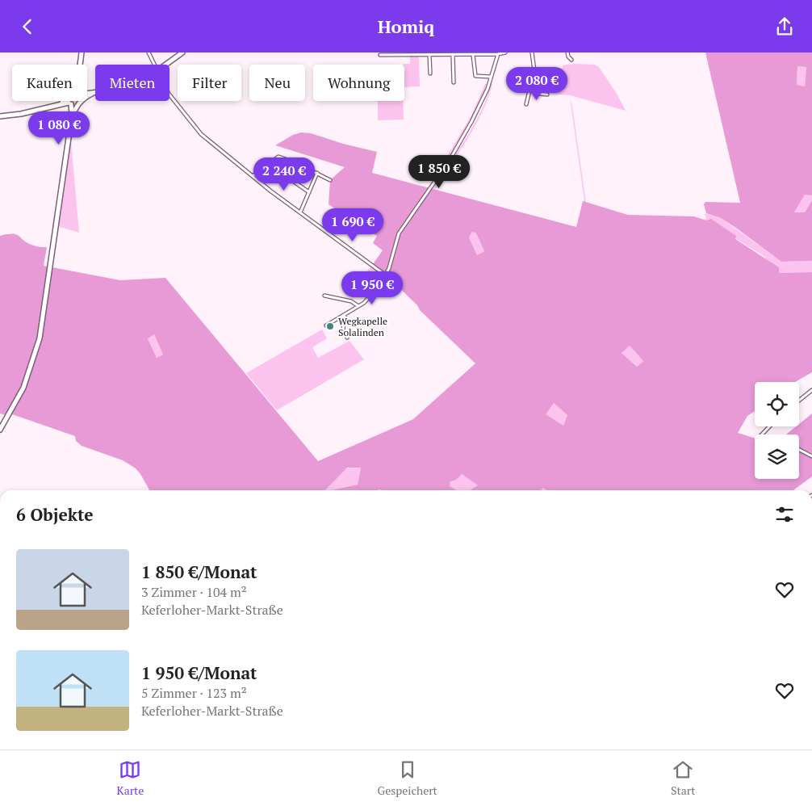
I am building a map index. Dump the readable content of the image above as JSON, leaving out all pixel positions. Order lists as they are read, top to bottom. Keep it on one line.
{"places":["Wegkapelle Solalinden"],"page":{"header":"Homiq","chip":["Kaufen","Mieten","Filter","Neu","Wohnung"],"price":["2 080 €","1 080 €","1 850 €","2 240 €","1 690 €","1 950 €"],"heading":"6 Objekte","list":[{"name":"1 850 €/Monat","note":"3 Zimmer · 104 m² · Keferloher-Markt-Straße"},{"name":"1 950 €/Monat","note":"5 Zimmer · 123 m² · Keferloher-Markt-Straße"}],"tabs":["Karte","Gespeichert","Start"]}}
